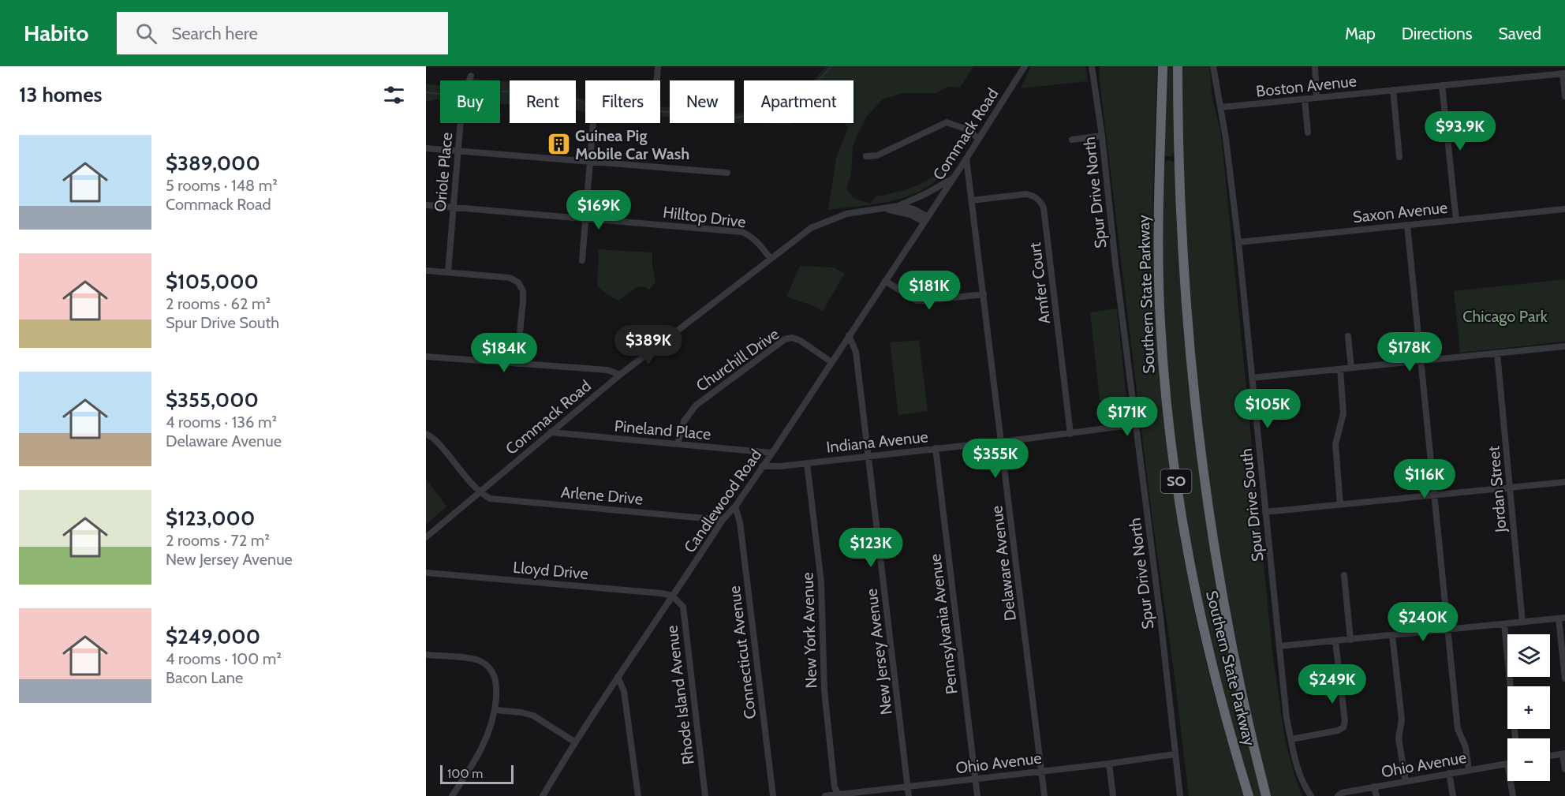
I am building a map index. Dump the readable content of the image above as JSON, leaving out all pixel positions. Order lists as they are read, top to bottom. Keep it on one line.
{"streets":{"highway":["Southern State Parkway","SO"],"street":["Boston Avenue","Commack Road","Oriole Place","Spur Drive North","Saxon Avenue","Hilltop Drive","Amfer Court","Churchill Drive","Pineland Place","Indiana Avenue","Jordan Street","Arlene Drive","Candlewood Road","Spur Drive South","Delaware Avenue","Lloyd Drive","Pennsylvania Avenue","New York Avenue","New Jersey Avenue","Connecticut Avenue","Rhode Island Avenue","Ohio Avenue"]},"crossings":[["Boston Avenue","Spur Drive South"],["Commack Road","Hilltop Drive"],["Commack Road","Pineland Place"],["Commack Road","Arlene Drive"],["Commack Road","Candlewood Road"],["Commack Road","Delaware Avenue"],["Oriole Place","Hilltop Drive"],["Spur Drive North","Indiana Avenue"],["Spur Drive North","Ohio Avenue"],["Saxon Avenue","Spur Drive South"],["Amfer Court","Indiana Avenue"],["Amfer Court","Delaware Avenue"],["Churchill Drive","Pineland Place"],["Churchill Drive","Candlewood Road"],["Pineland Place","Candlewood Road"],["Indiana Avenue","Candlewood Road"],["Indiana Avenue","Delaware Avenue"],["Indiana Avenue","Pennsylvania Avenue"],["Indiana Avenue","New York Avenue"],["Indiana Avenue","New Jersey Avenue"],["Arlene Drive","Candlewood Road"],["Candlewood Road","Lloyd Drive"],["Candlewood Road","New Jersey Avenue"],["Candlewood Road","Connecticut Avenue"],["Candlewood Road","Rhode Island Avenue"],["Delaware Avenue","Ohio Avenue"],["Lloyd Drive","Rhode Island Avenue"],["Pennsylvania Avenue","Ohio Avenue"],["New York Avenue","Ohio Avenue"],["New Jersey Avenue","Ohio Avenue"]],"parks":["Chicago Park"],"places":{"building":["Guinea Pig Mobile Car Wash"]},"scale_bar":"100 m","page":{"header":"Habito","search":"Search here","nav":["Map","Directions","Saved"],"heading":"13 homes","chip":["Buy","Rent","Filters","New","Apartment"],"price":["$93.9K","$169K","$181K","$389K","$178K","$184K","$105K","$171K","$355K","$116K","$123K","$240K","$249K"],"list":[{"name":"$389,000","note":"5 rooms · 148 m² · Commack Road"},{"name":"$105,000","note":"2 rooms · 62 m² · Spur Drive South"},{"name":"$355,000","note":"4 rooms · 136 m² · Delaware Avenue"},{"name":"$123,000","note":"2 rooms · 72 m² · New Jersey Avenue"},{"name":"$249,000","note":"4 rooms · 100 m² · Bacon Lane"}],"map_buttons":["+","−"],"scale":"100 m"}}
